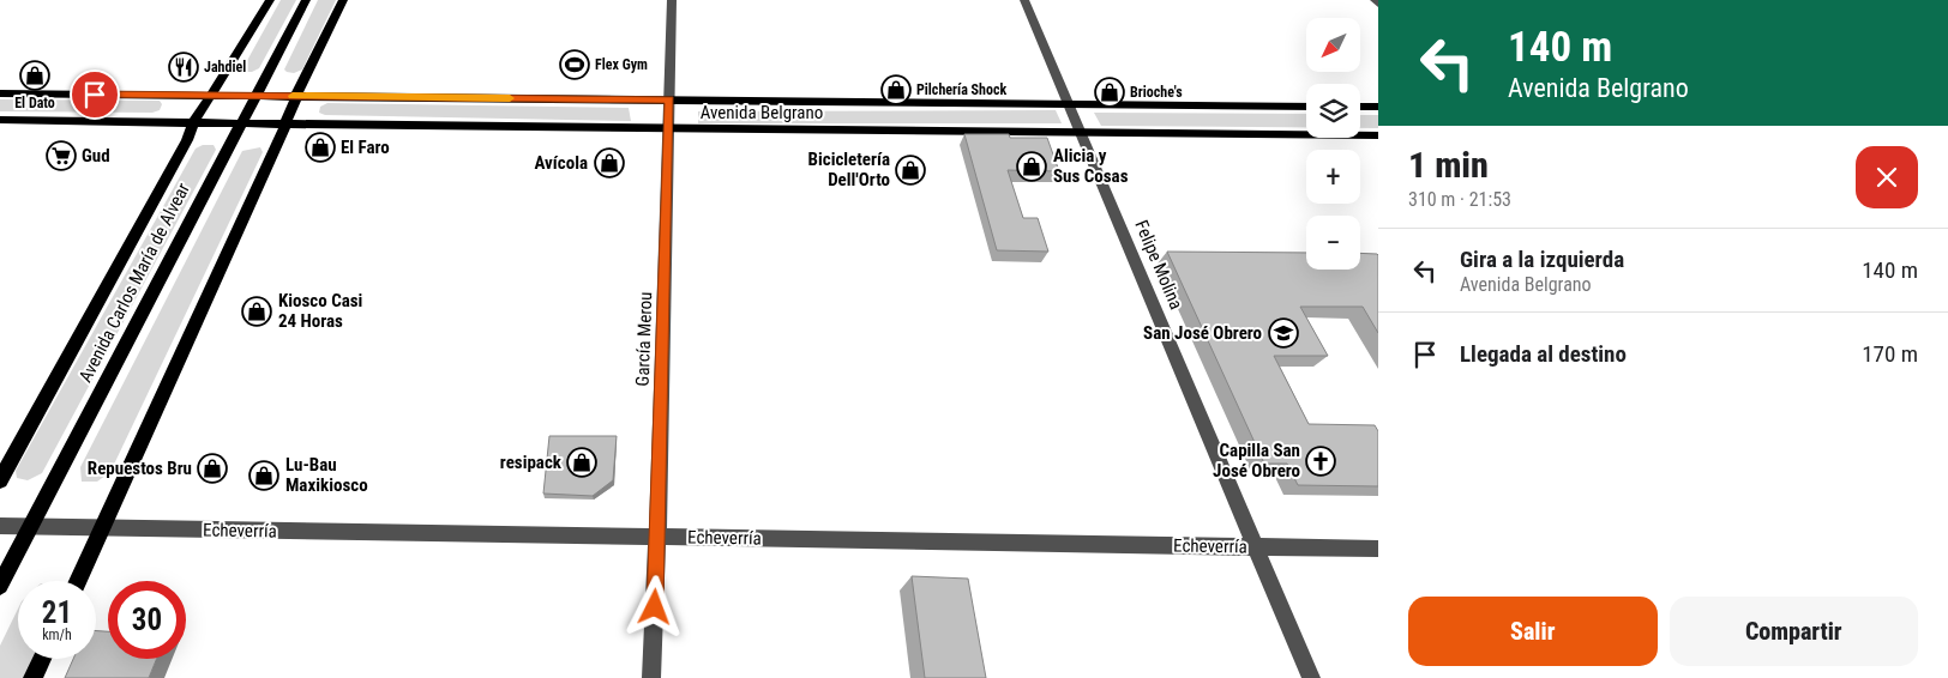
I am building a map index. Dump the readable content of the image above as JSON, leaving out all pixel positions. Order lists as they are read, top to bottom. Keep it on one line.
{"streets":{"main road":["Avenida Belgrano","Avenida Carlos María de Alvear"],"street":["Felipe Molina","García Merou","Echeverría"]},"crossings":[["Avenida Belgrano","Felipe Molina"],["Avenida Belgrano","Avenida Carlos María de Alvear"],["Avenida Belgrano","García Merou"],["Felipe Molina","Echeverría"],["Avenida Carlos María de Alvear","Echeverría"],["García Merou","Echeverría"]],"places":{"sports":["Flex Gym"],"restaurant":["Jahdiel"],"shop":["El Dato","Pilchería Shock","Brioche's","El Faro","Avícola","Alicia y Sus Cosas","Bicicletería Dell'Orto","Kiosco Casi 24 Horas","resipack","Repuestos Bru","Lu-Bau Maxikiosco"],"supermarket":["Gud"],"school or university":["San José Obrero"],"church":["Capilla San José Obrero"]},"north":"bottom left","page":{"turn":["140 m","Avenida Belgrano"],"map_buttons":["+","−"],"heading":["1 min","310 m · 21:53"],"list":[{"name":"Gira a la izquierda","note":"Avenida Belgrano","value":"140 m"},{"name":"Llegada al destino","value":"170 m"}],"speed":"21 km/h","limit":"30","buttons":["Salir","Compartir"]}}
